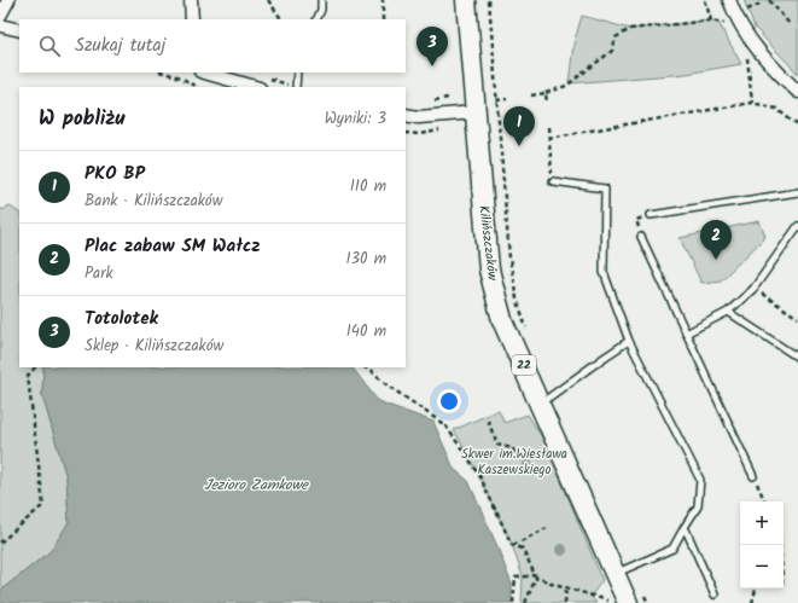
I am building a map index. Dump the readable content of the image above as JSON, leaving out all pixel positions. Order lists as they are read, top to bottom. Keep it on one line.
{"streets":{"main road":["Kilińszczaków","22"]},"water":["Jezioro Zamkowe"],"parks":["Skwer im.Wiesława Kaszewskiego"],"page":{"search":"Szukaj tutaj","pins":["3","1","2"],"heading":["W pobliżu","Wyniki: 3"],"list":[{"mark":"1","name":"PKO BP","note":"Bank · Kilińszczaków","value":"110 m"},{"mark":"2","name":"Plac zabaw SM Wałcz","note":"Park","value":"130 m"},{"mark":"3","name":"Totolotek","note":"Sklep · Kilińszczaków","value":"140 m"}],"map_buttons":["+","−"]}}
